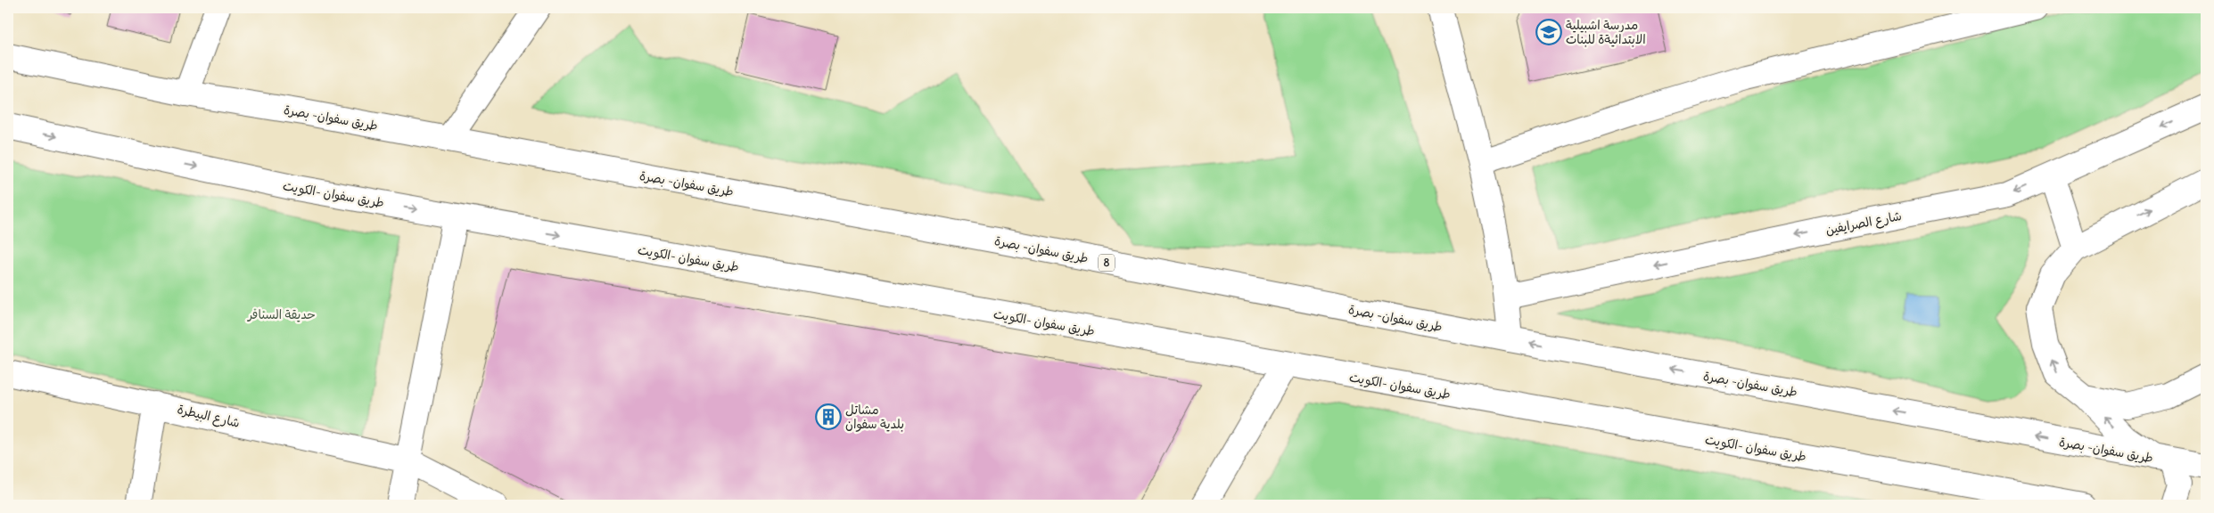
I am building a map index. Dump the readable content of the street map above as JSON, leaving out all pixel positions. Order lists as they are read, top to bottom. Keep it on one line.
{"streets":{"main road":["طريق سفوان- بصرة","طريق سفوان -الكويت","شارع الصرايفين","8","شارع البيطرة"]},"one_way":["طريق سفوان -الكويت"],"parks":["حديقة السنافر"],"places":{"school or university":["مدرسة اشبيلية الابتدائيةة للبنات"],"building":["مشاتل بلدية سفوان"]}}
